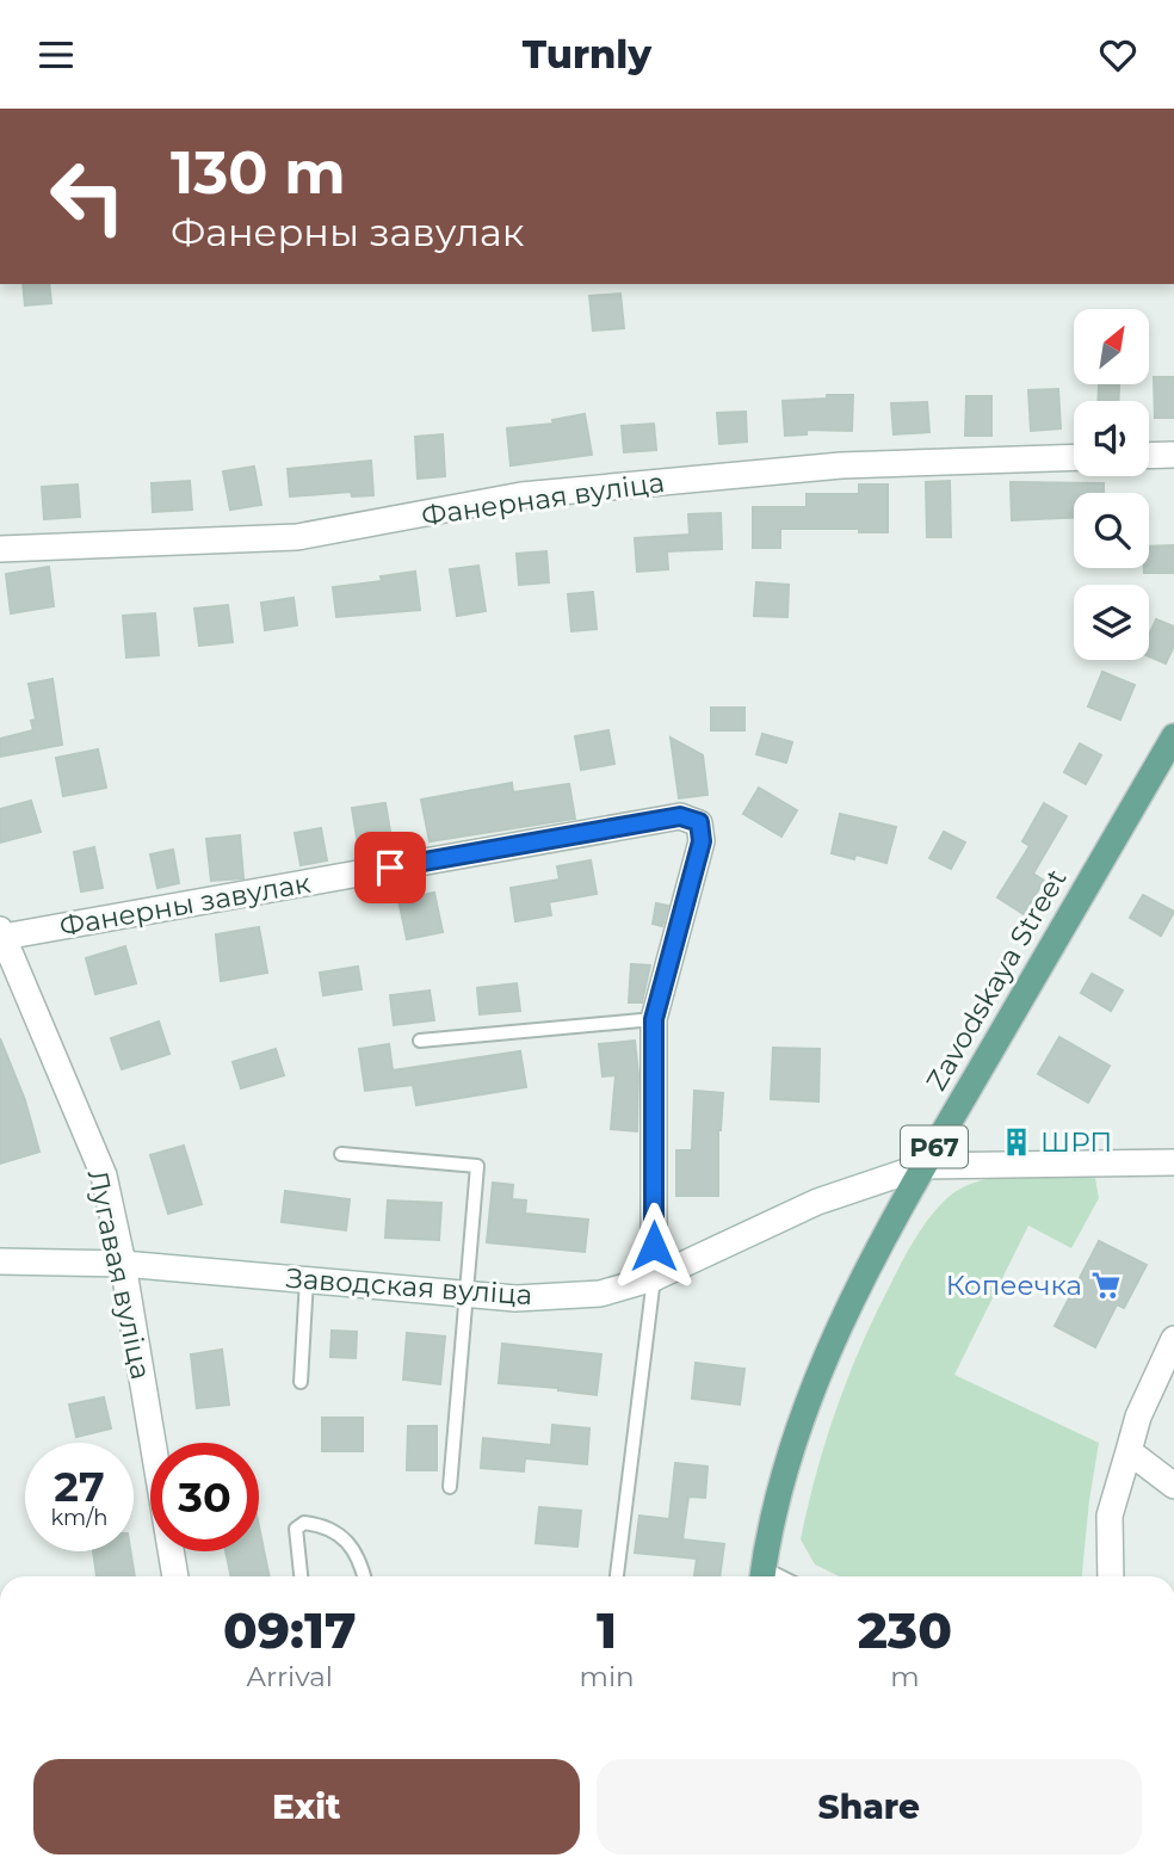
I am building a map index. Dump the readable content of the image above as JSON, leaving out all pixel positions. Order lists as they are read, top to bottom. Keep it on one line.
{"streets":{"main road":["Zavodskaya Street","Р67"],"street":["Фанерная вуліца","Фанерны завулак","Лугавая вуліца","Заводская вуліца"]},"crossings":[["Фанерны завулак","Лугавая вуліца"],["Фанерны завулак","Заводская вуліца"],["Zavodskaya Street","Заводская вуліца"],["Лугавая вуліца","Заводская вуліца"]],"places":{"building":["ШРП"],"supermarket":["Копеечка"]},"north":"top right","page":{"header":"Turnly","turn":["130 m","Фанерны завулак"],"speed":"27 km/h","limit":"30","eta":["09:17","Arrival","1","min","230","m"],"buttons":["Exit","Share"]}}
